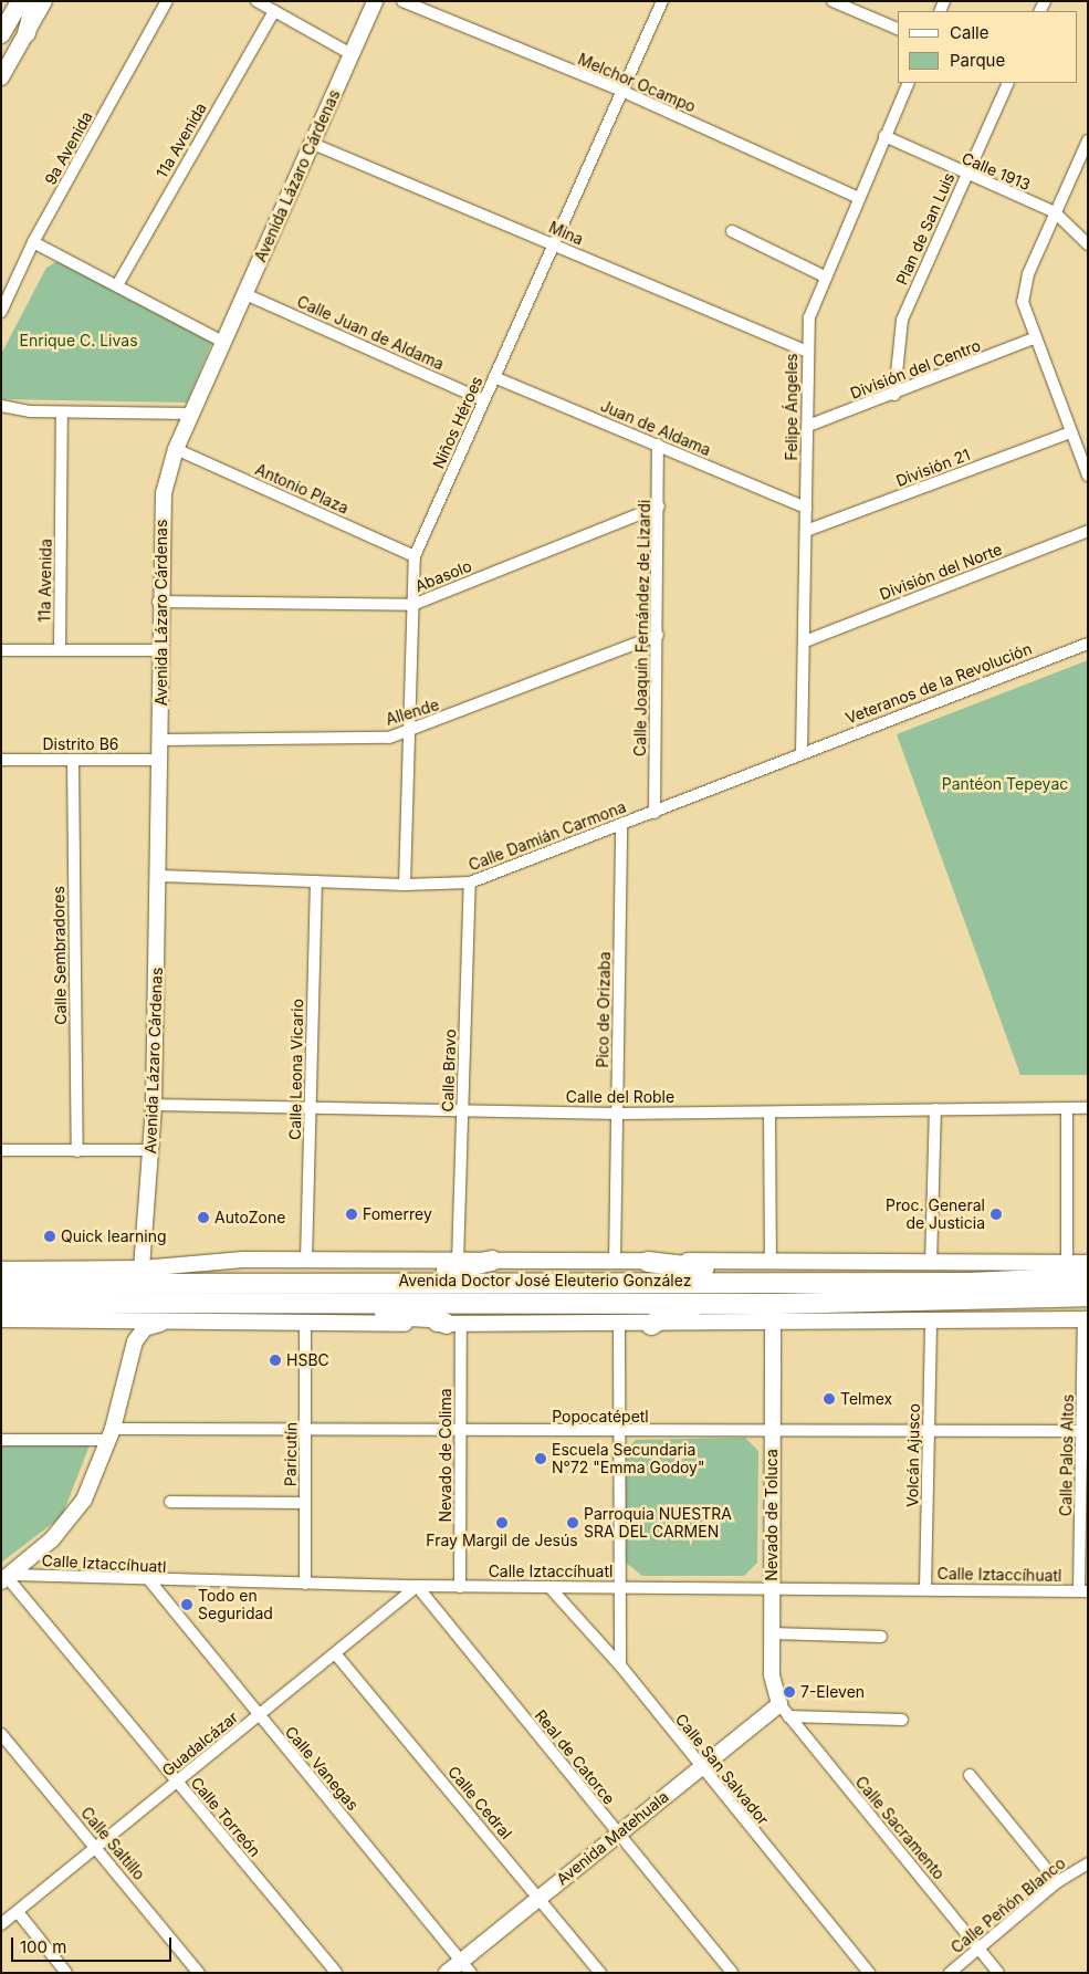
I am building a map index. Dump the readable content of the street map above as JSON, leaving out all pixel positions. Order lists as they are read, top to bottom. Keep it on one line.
{"streets":{"highway":["Avenida Doctor José Eleuterio González"],"street":["Melchor Ocampo","11a Avenida","9a Avenida","Calle 1913","Avenida Lázaro Cárdenas","Plan de San Luis","Mina","Calle Juan de Aldama","División del Centro","Felipe Ángeles","Niños Héroes","Juan de Aldama","División 21","Antonio Plaza","División del Norte","Abasolo","Calle Joaquín Fernández de Lizardi","Veteranos de la Revolución","Allende","Distrito B6","Calle Damián Carmona","Calle Sembradores","Pico de Orizaba","Calle Leona Vicario","Calle Bravo","Calle del Roble","Popocatépetl","Paricutín","Nevado de Colima","Volcán Ajusco","Calle Palos Altos","Nevado de Toluca","Calle Iztaccíhuatl","Guadalcázar","Real de Catorce","Calle Vanegas","Calle San Salvador","Calle Cedral","Calle Torreón","Calle Sacramento","Avenida Matehuala","Calle Saltillo","Calle Peñón Blanco"]},"crossings":[["Melchor Ocampo","Felipe Ángeles"],["Melchor Ocampo","Niños Héroes"],["Calle 1913","Plan de San Luis"],["Calle 1913","Felipe Ángeles"],["Avenida Lázaro Cárdenas","Mina"],["Avenida Lázaro Cárdenas","Calle Juan de Aldama"],["Avenida Lázaro Cárdenas","Antonio Plaza"],["Avenida Lázaro Cárdenas","Abasolo"],["Avenida Lázaro Cárdenas","Allende"],["Avenida Lázaro Cárdenas","Distrito B6"],["Avenida Lázaro Cárdenas","Calle Damián Carmona"],["Avenida Lázaro Cárdenas","Calle del Roble"],["Avenida Lázaro Cárdenas","Avenida Doctor José Eleuterio González"],["Plan de San Luis","División del Centro"],["Mina","Felipe Ángeles"],["Mina","Niños Héroes"],["Calle Juan de Aldama","Niños Héroes"],["División del Centro","Felipe Ángeles"],["Felipe Ángeles","Juan de Aldama"],["Felipe Ángeles","División 21"],["Felipe Ángeles","División del Norte"],["Felipe Ángeles","Veteranos de la Revolución"],["Felipe Ángeles","Calle Damián Carmona"],["Niños Héroes","Juan de Aldama"],["Niños Héroes","Antonio Plaza"],["Niños Héroes","Abasolo"],["Niños Héroes","Allende"],["Niños Héroes","Calle Damián Carmona"],["Juan de Aldama","Calle Joaquín Fernández de Lizardi"],["Abasolo","Calle Joaquín Fernández de Lizardi"],["Calle Joaquín Fernández de Lizardi","Allende"],["Calle Joaquín Fernández de Lizardi","Calle Damián Carmona"],["Veteranos de la Revolución","Calle Damián Carmona"],["Distrito B6","Calle Sembradores"],["Calle Damián Carmona","Pico de Orizaba"],["Calle Damián Carmona","Calle Leona Vicario"],["Calle Damián Carmona","Calle Bravo"],["Pico de Orizaba","Calle del Roble"],["Pico de Orizaba","Avenida Doctor José Eleuterio González"],["Calle Leona Vicario","Calle del Roble"],["Calle Leona Vicario","Avenida Doctor José Eleuterio González"],["Calle Bravo","Calle del Roble"],["Calle Bravo","Avenida Doctor José Eleuterio González"],["Popocatépetl","Paricutín"],["Popocatépetl","Nevado de Colima"],["Popocatépetl","Volcán Ajusco"],["Popocatépetl","Calle Palos Altos"],["Popocatépetl","Nevado de Toluca"],["Paricutín","Calle Iztaccíhuatl"],["Nevado de Colima","Calle Iztaccíhuatl"],["Volcán Ajusco","Calle Iztaccíhuatl"],["Calle Palos Altos","Calle Iztaccíhuatl"],["Nevado de Toluca","Calle Iztaccíhuatl"],["Nevado de Toluca","Calle Sacramento"],["Nevado de Toluca","Avenida Matehuala"],["Calle Iztaccíhuatl","Guadalcázar"],["Calle Iztaccíhuatl","Real de Catorce"],["Calle Iztaccíhuatl","Calle Vanegas"],["Calle Iztaccíhuatl","Calle San Salvador"],["Calle Iztaccíhuatl","Calle Torreón"],["Guadalcázar","Real de Catorce"],["Guadalcázar","Calle Vanegas"],["Guadalcázar","Calle Cedral"],["Guadalcázar","Calle Torreón"],["Guadalcázar","Calle Saltillo"],["Real de Catorce","Avenida Matehuala"],["Calle Vanegas","Avenida Matehuala"],["Calle San Salvador","Avenida Matehuala"],["Calle Cedral","Avenida Matehuala"],["Calle Sacramento","Avenida Matehuala"],["Calle Sacramento","Calle Peñón Blanco"]],"parks":["Enrique C. Livas","Pantéon Tepeyac"],"places":["Fomerrey","Proc. General de Justicia","AutoZone","Quick learning","HSBC","Telmex","Escuela Secundaria N°72 \"Emma Godoy\"","Fray Margil de Jesús","Parroquia NUESTRA SRA DEL CARMEN","Todo en Seguridad","7-Eleven"],"legend":["Calle","Parque"],"scale_bar":"100 m"}
